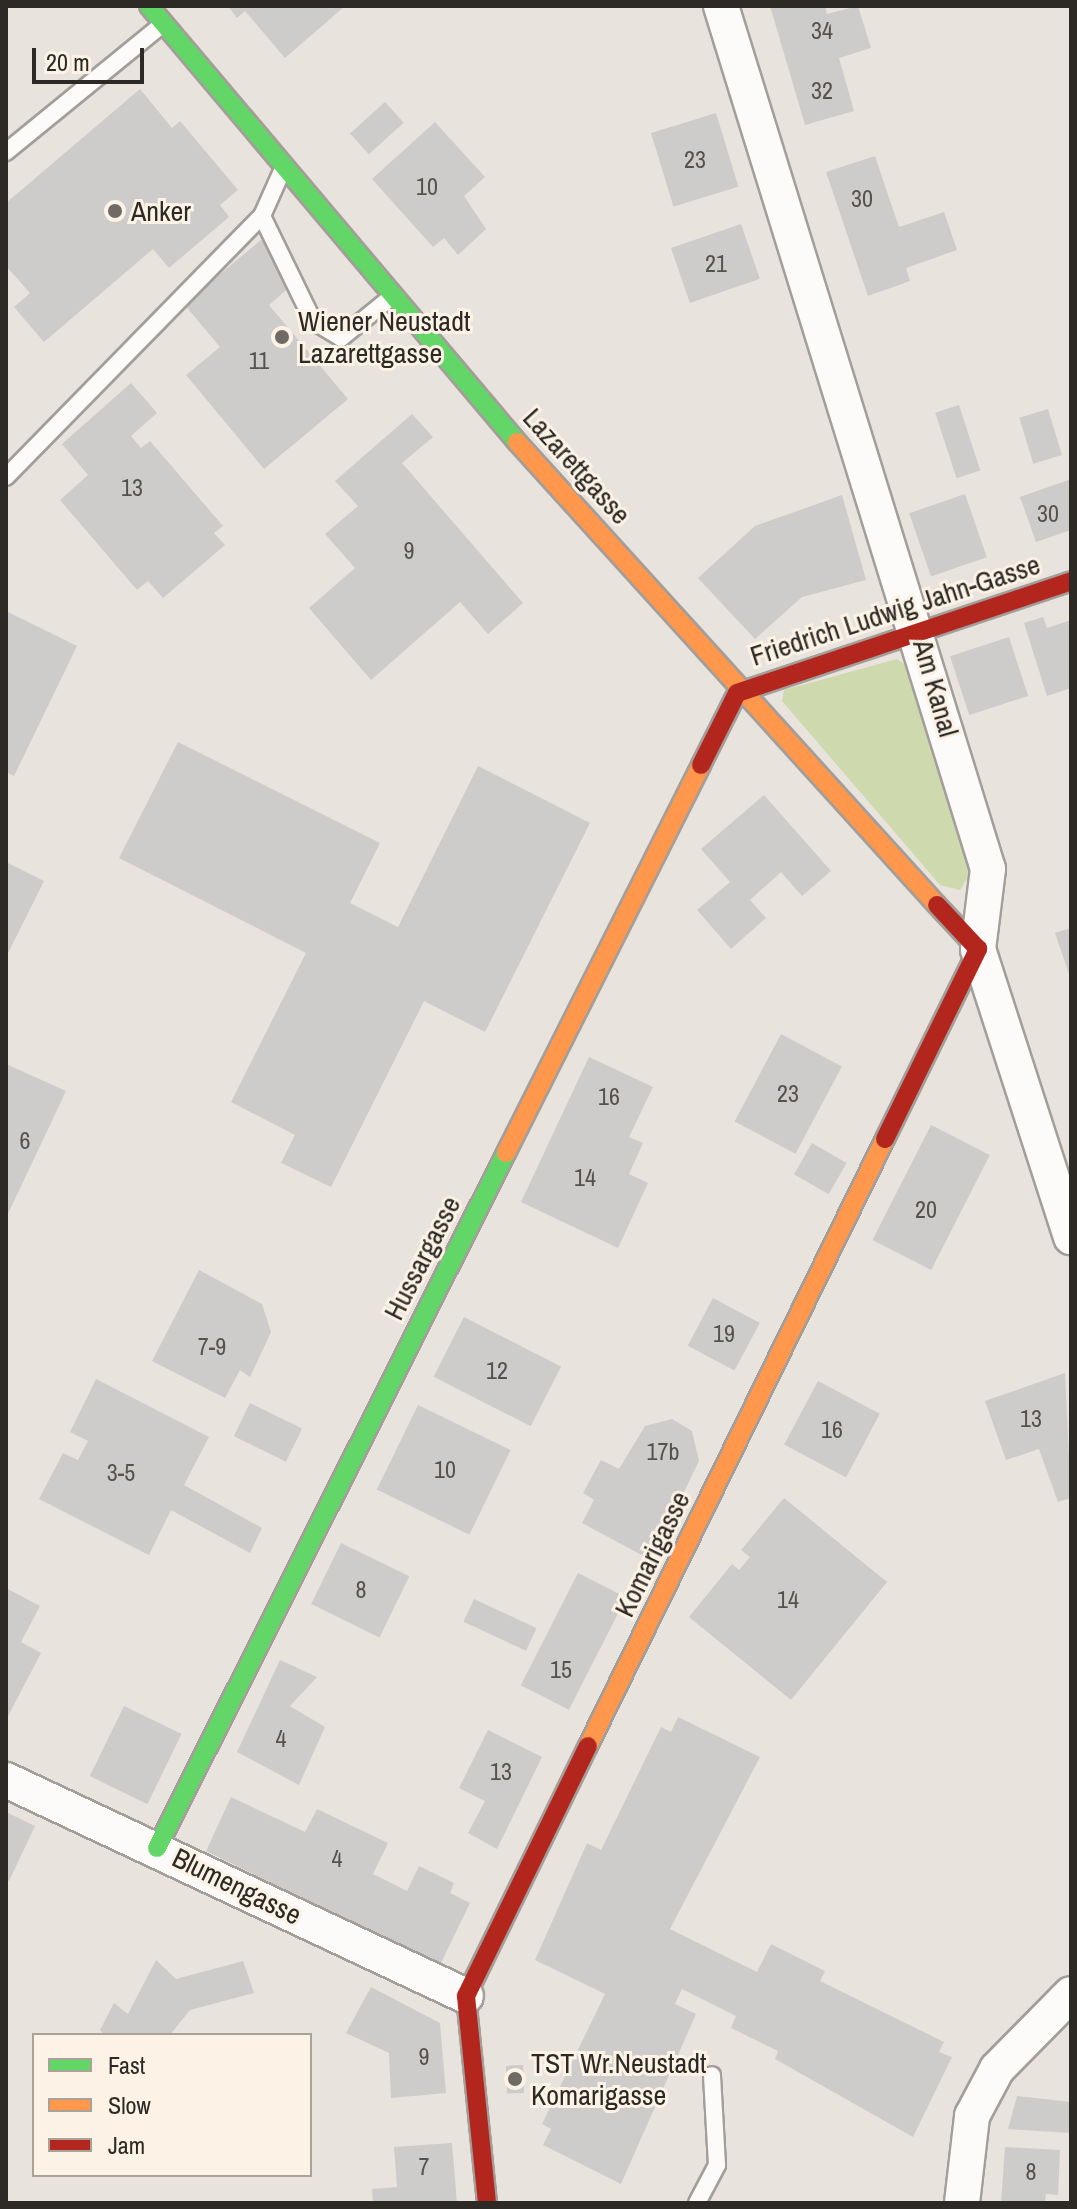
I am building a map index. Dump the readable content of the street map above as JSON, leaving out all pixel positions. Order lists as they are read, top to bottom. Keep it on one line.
{"streets":{"street":["Lazarettgasse","Friedrich Ludwig Jahn-Gasse","Am Kanal","Hussargasse","Komarigasse","Blumengasse"]},"crossings":[["Lazarettgasse","Friedrich Ludwig Jahn-Gasse"],["Lazarettgasse","Am Kanal"],["Lazarettgasse","Hussargasse"],["Lazarettgasse","Komarigasse"],["Friedrich Ludwig Jahn-Gasse","Am Kanal"],["Friedrich Ludwig Jahn-Gasse","Hussargasse"],["Am Kanal","Komarigasse"],["Hussargasse","Blumengasse"],["Komarigasse","Blumengasse"]],"places":["Anker","Wiener Neustadt Lazarettgasse","TST Wr.Neustadt Komarigasse"],"house_numbers":["34","32","23","10","30","21","11","13","30","9","23","16","6","14","20","19","7-9","12","13","16","17b","10","3-5","8","14","15","4","13","4","9","7","8"],"legend":["Fast","Slow","Jam"],"scale_bar":"20 m"}
